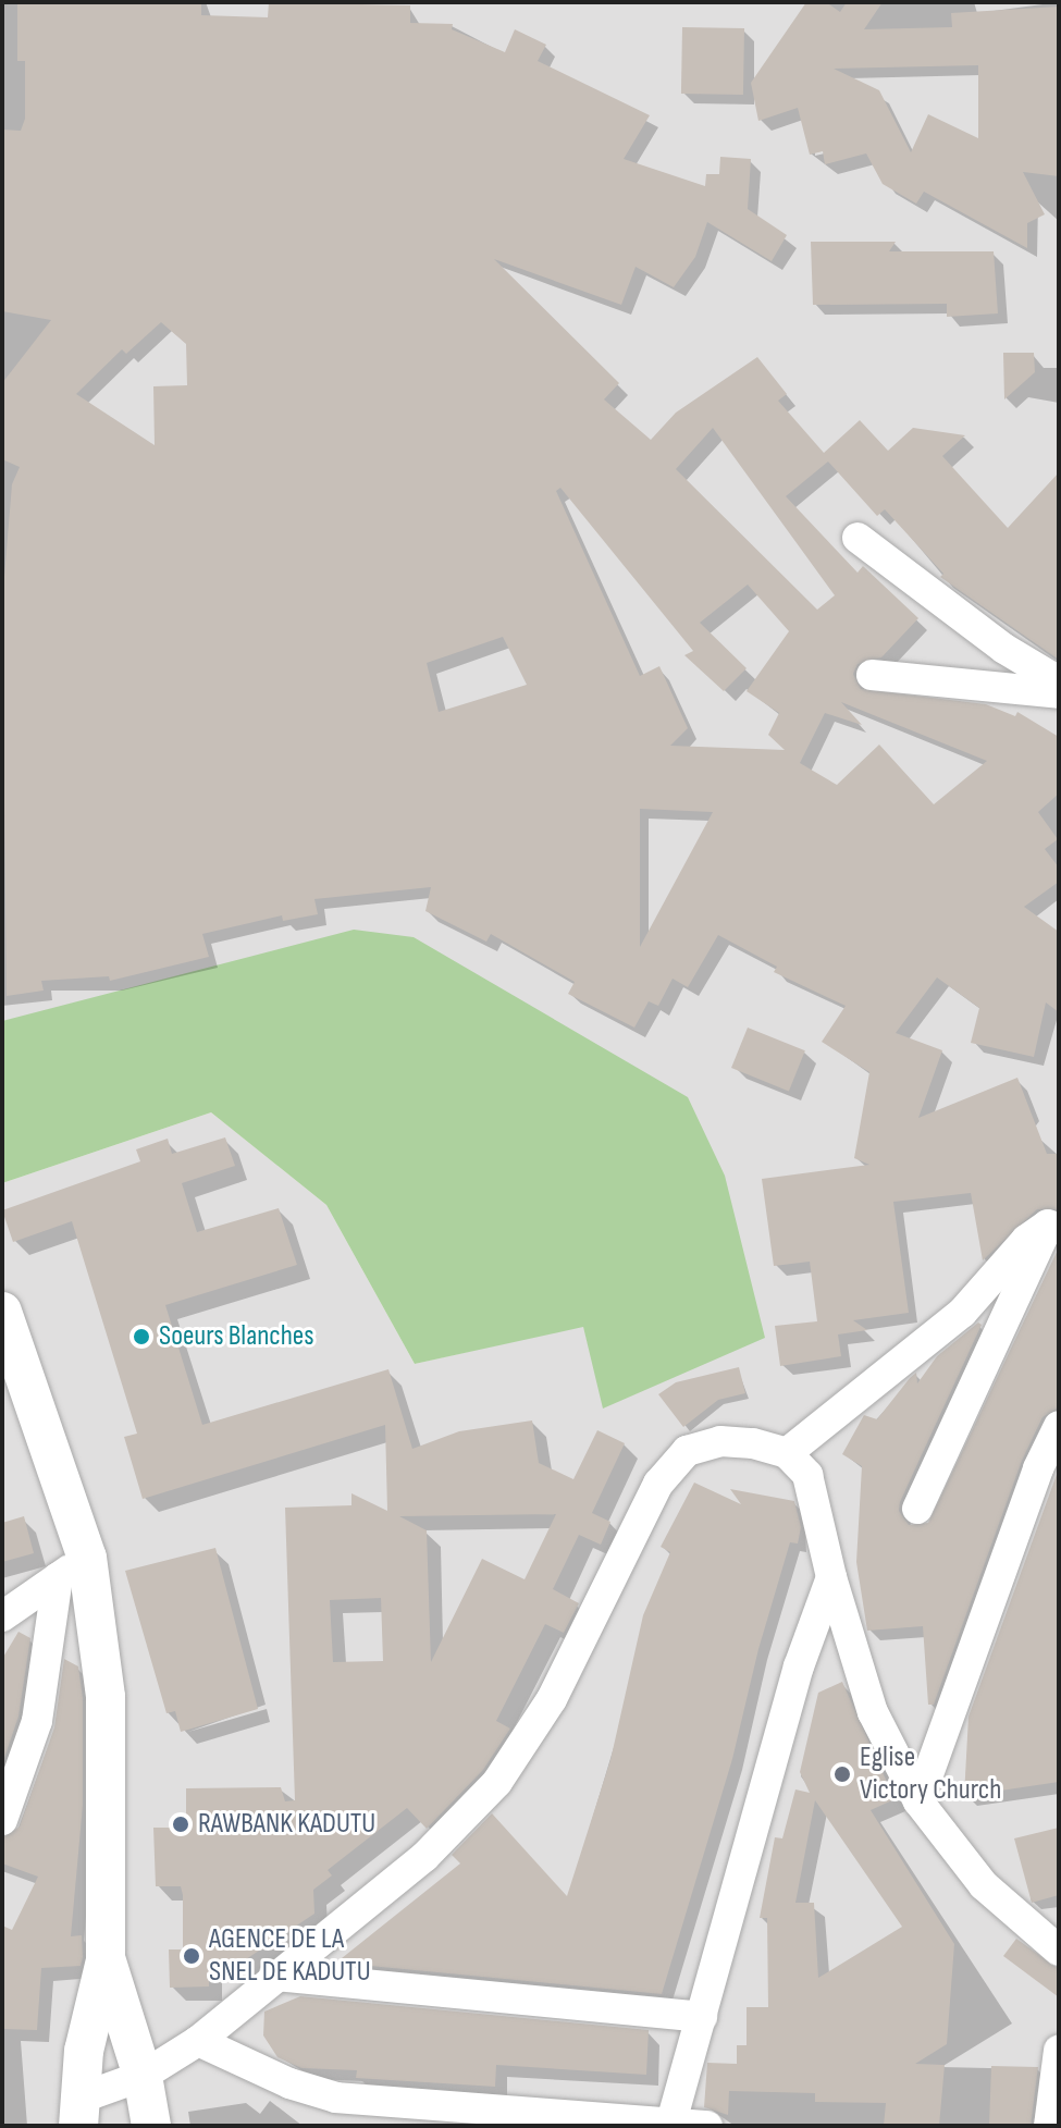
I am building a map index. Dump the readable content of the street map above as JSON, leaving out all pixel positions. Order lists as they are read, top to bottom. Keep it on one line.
{"places":["Soeurs Blanches","Eglise Victory Church","RAWBANK KADUTU","AGENCE DE LA SNEL DE KADUTU"]}
